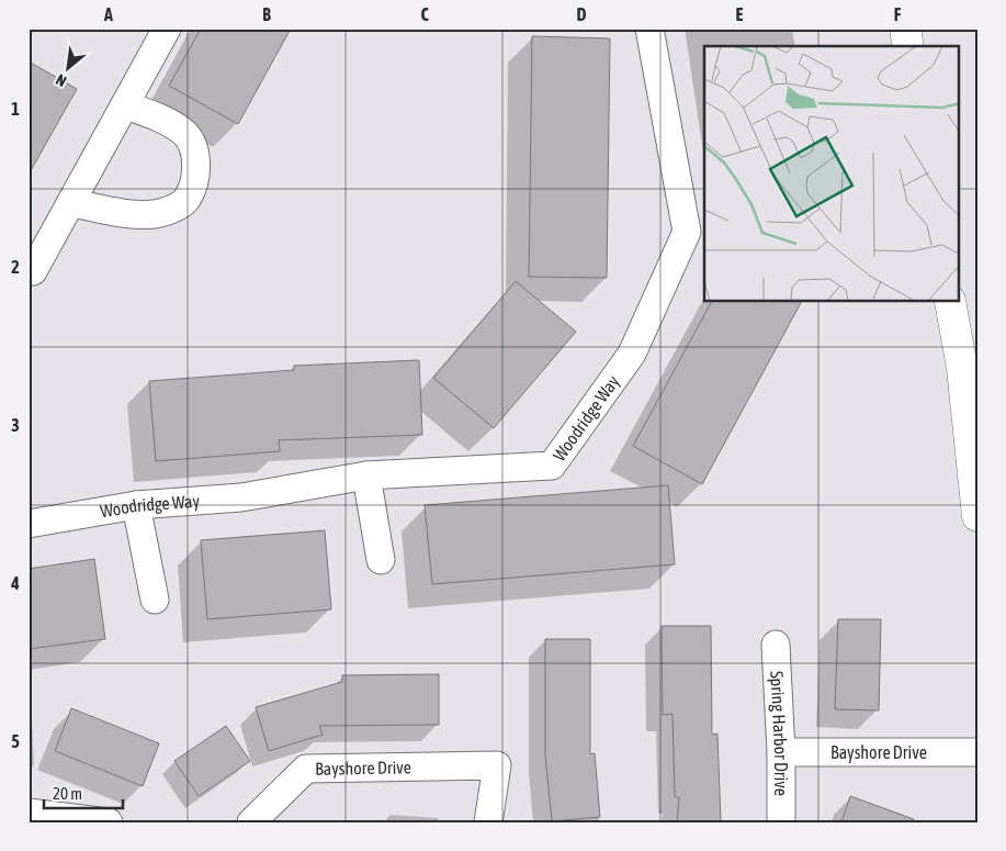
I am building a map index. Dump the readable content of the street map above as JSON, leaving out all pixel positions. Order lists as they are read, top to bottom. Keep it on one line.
{"streets":{"street":["Woodridge Way","Spring Harbor Drive","Bayshore Drive"]},"crossings":[["Spring Harbor Drive","Bayshore Drive"]],"scale_bar":"20 m","north":"bottom left","grid":{"columns":["A","B","C","D","E","F"],"rows":["1","2","3","4","5"]}}
